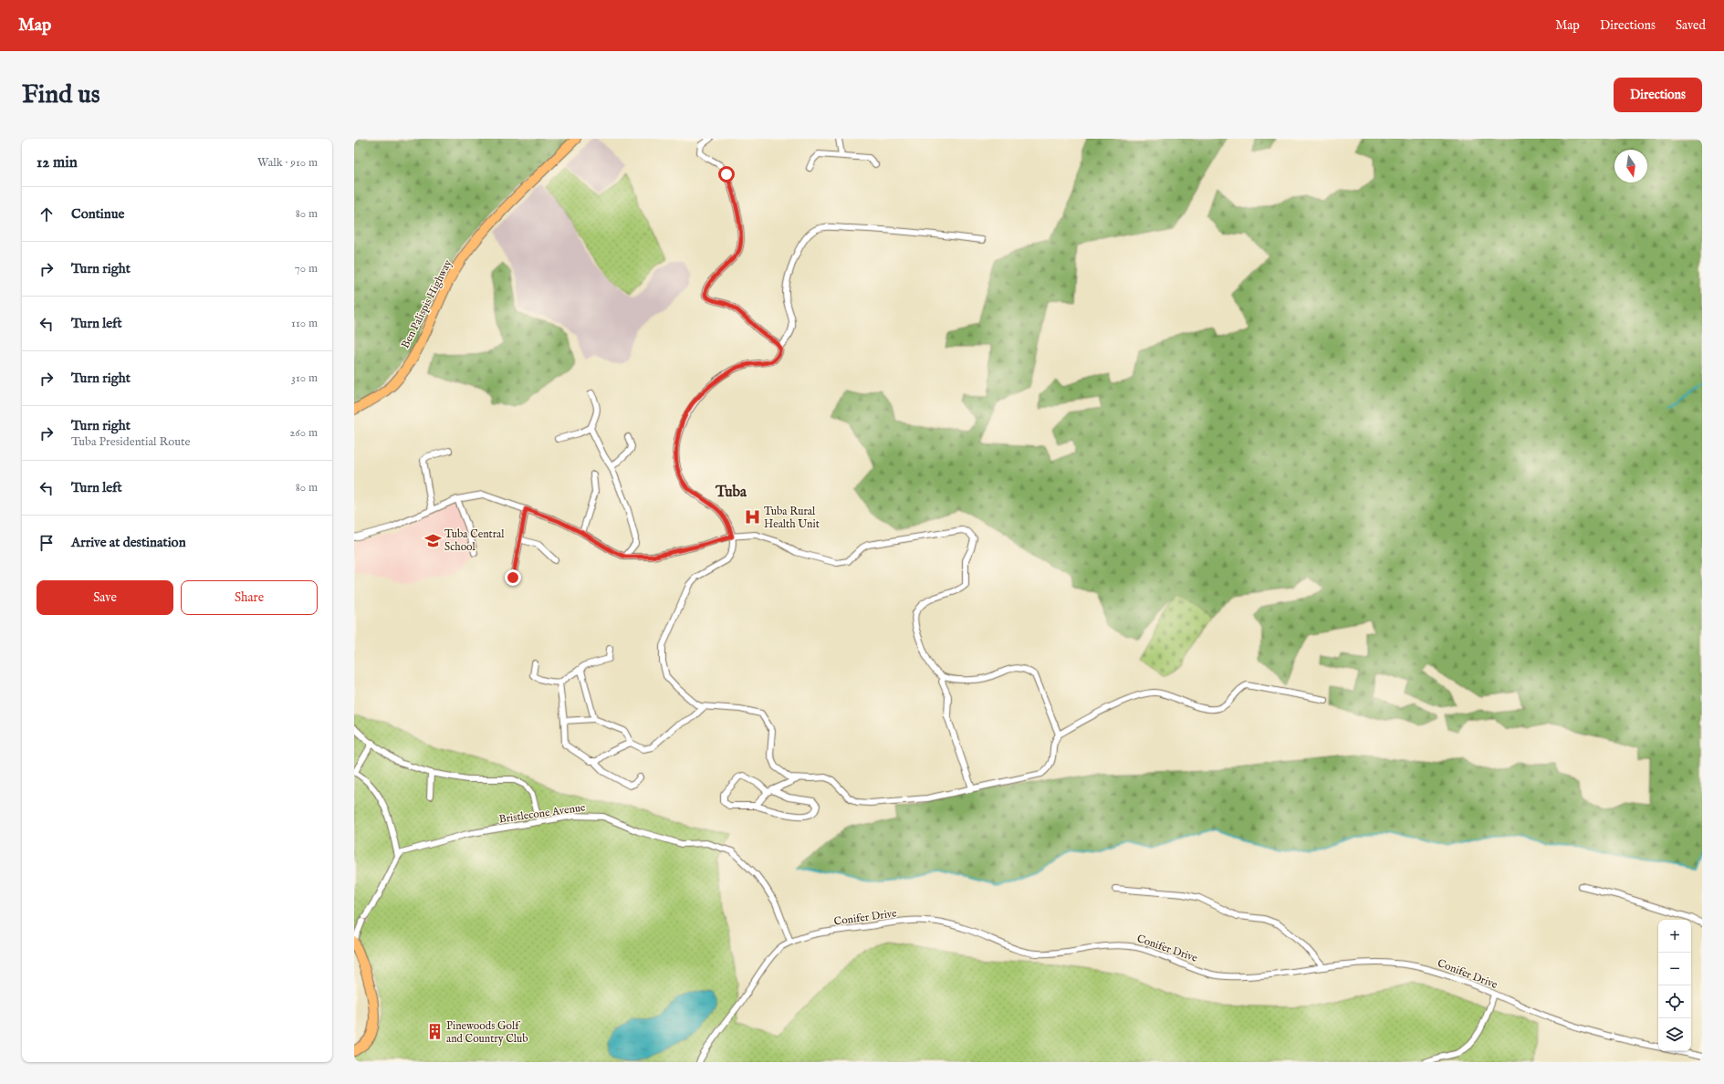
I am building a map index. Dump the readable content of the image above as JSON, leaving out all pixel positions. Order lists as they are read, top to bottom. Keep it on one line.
{"streets":{"main road":["Ben Palispis Highway"],"street":["Bristlecone Avenue","Conifer Drive"]},"crossings":[["Bristlecone Avenue","Conifer Drive"]],"districts":["Tuba"],"places":{"hospital":["Tuba Rural Health Unit"],"school or university":["Tuba Central School"],"building":["Pinewoods Golf and Country Club"]},"north":"bottom","page":{"header":"Map","nav":["Map","Directions","Saved"],"buttons":["Directions",["Save","Share"]],"title":"Find us","heading":["12 min","Walk · 910 m"],"list":[["Continue","80 m"],["Turn right","70 m"],["Turn left","110 m"],["Turn right","310 m"],["Turn right","Tuba Presidential Route","260 m"],["Turn left","80 m"],"Arrive at destination"],"map_buttons":["+","−"]}}
